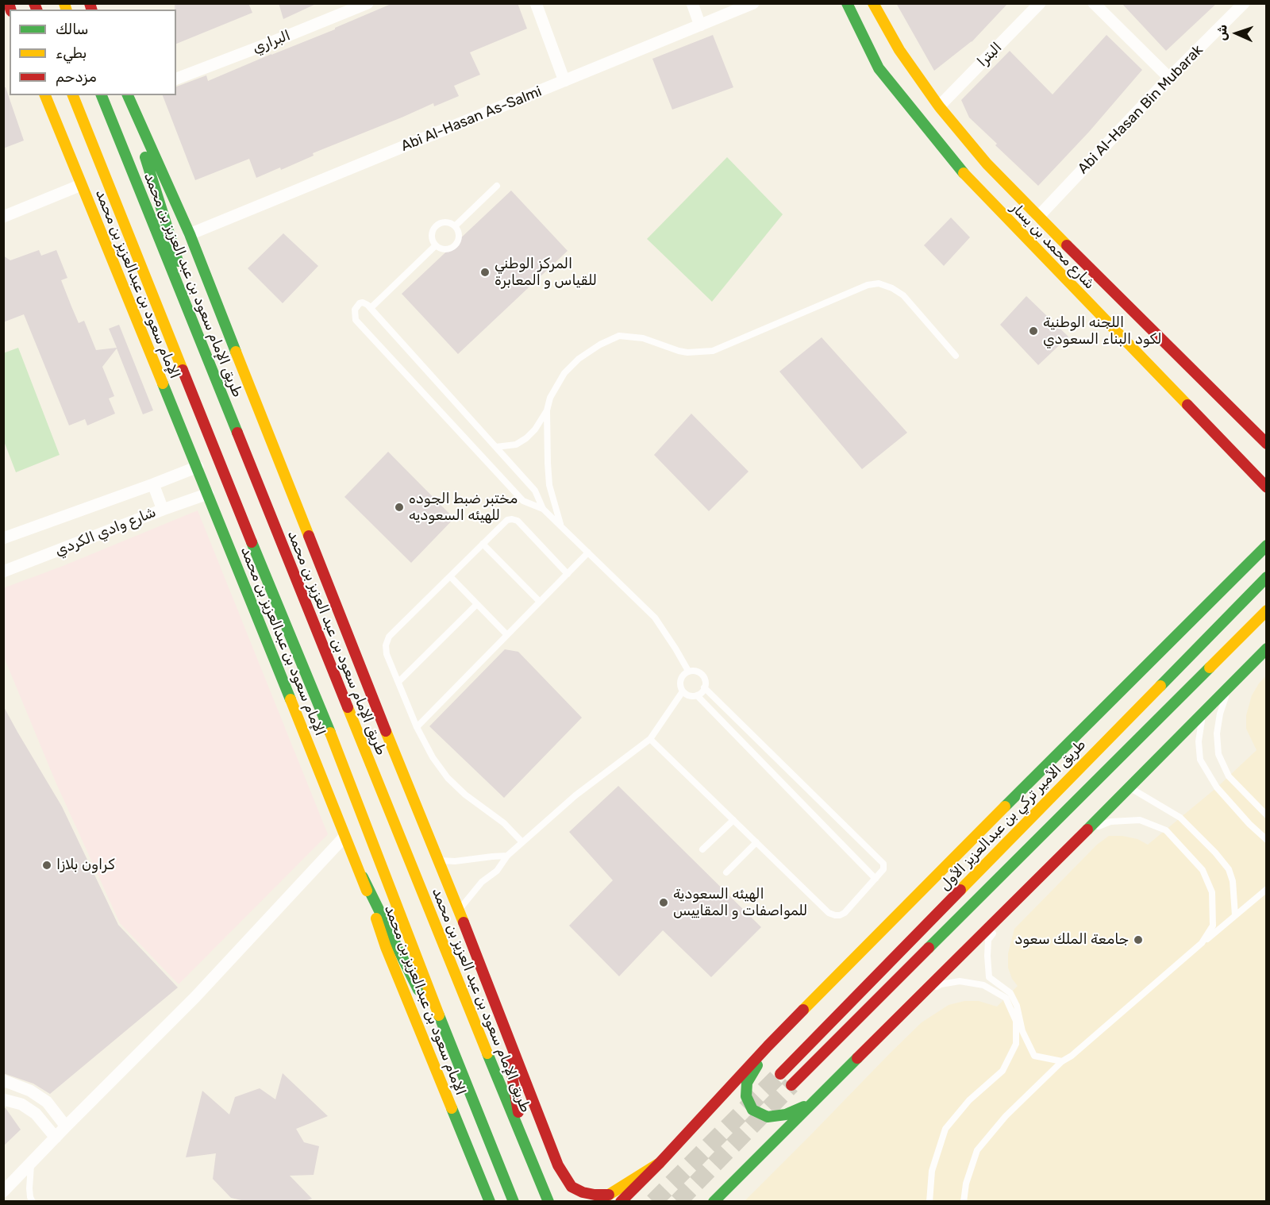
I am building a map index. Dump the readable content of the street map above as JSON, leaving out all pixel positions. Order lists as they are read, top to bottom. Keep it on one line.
{"streets":{"main road":["شارع محمد بن يسار","الإمام سعود بن عبدالعزيز بن محمد","طريق الإمام سعود بن عبد العزيز بن محمد","طريق الأمير تركي بن عبدالعزيز الأول"],"street":["البراري","البترا","Abi Al-Hasan Bin Mubarak","Abi Al-Hasan As-Salmi","شارع وادي الكردي"]},"crossings":[["البترا","شارع محمد بن يسار"],["Abi Al-Hasan Bin Mubarak","شارع محمد بن يسار"],["الإمام سعود بن عبدالعزيز بن محمد","شارع وادي الكردي"]],"places":["المركز الوطني للقياس و المعابرة","اللجنه الوطنية لكود البناء السعودي","مختبر ضبط الجوده للهيئه السعوديه","كراون بلازا","الهيئه السعودية للمواصفات و المقاييس","جامعة الملك سعود"],"legend":["سالك","بطيء","مزدحم"],"north":"left"}
